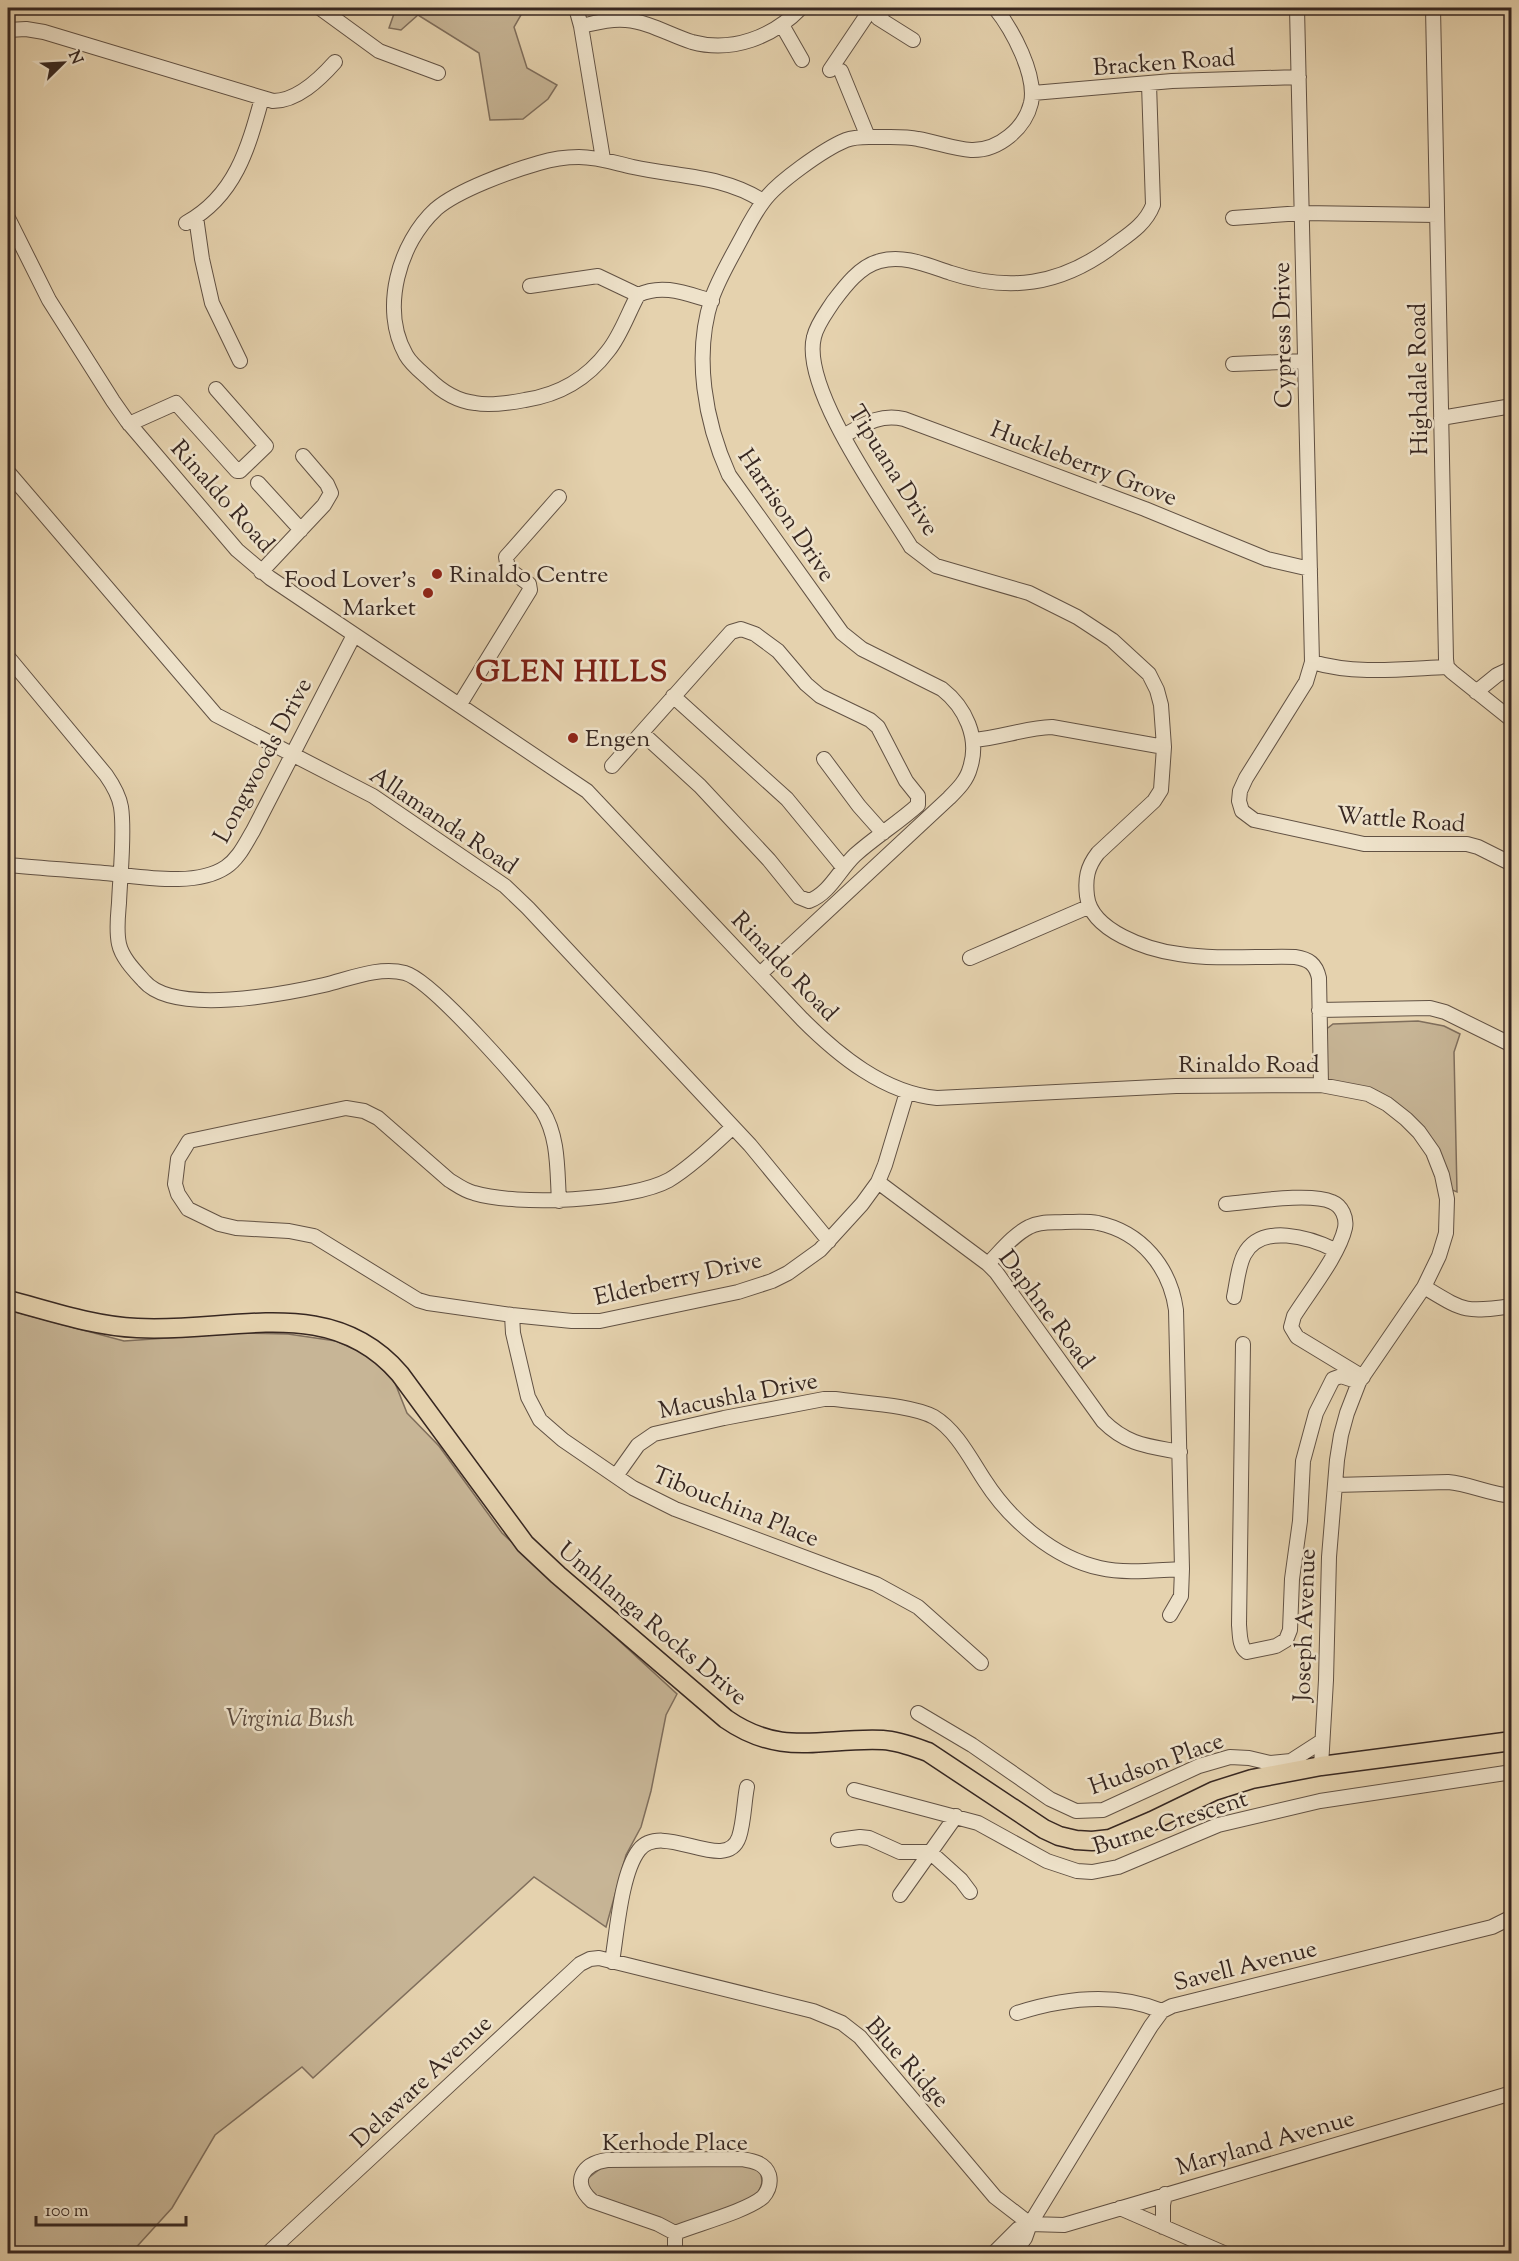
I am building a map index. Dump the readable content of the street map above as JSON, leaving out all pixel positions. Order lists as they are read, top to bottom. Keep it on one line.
{"streets":{"main road":["Umhlanga Rocks Drive"],"street":["Bracken Road","Cypress Drive","Highdale Road","Huckleberry Grove","Tipuana Drive","Rinaldo Road","Harrison Drive","Longwoods Drive","Wattle Road","Allamanda Road","Elderberry Drive","Daphne Road","Macushla Drive","Tibouchina Place","Joseph Avenue","Hudson Place","Burne Crescent","Savell Avenue","Blue Ridge","Delaware Avenue","Kerhode Place","Maryland Avenue"]},"crossings":[["Bracken Road","Cypress Drive"],["Bracken Road","Tipuana Drive"],["Bracken Road","Harrison Drive"],["Cypress Drive","Huckleberry Grove"],["Cypress Drive","Wattle Road"],["Huckleberry Grove","Tipuana Drive"],["Rinaldo Road","Harrison Drive"],["Rinaldo Road","Longwoods Drive"],["Rinaldo Road","Elderberry Drive"],["Rinaldo Road","Joseph Avenue"],["Longwoods Drive","Allamanda Road"],["Allamanda Road","Elderberry Drive"],["Elderberry Drive","Daphne Road"],["Elderberry Drive","Tibouchina Place"],["Macushla Drive","Tibouchina Place"],["Umhlanga Rocks Drive","Joseph Avenue"],["Joseph Avenue","Hudson Place"],["Savell Avenue","Blue Ridge"],["Savell Avenue","Maryland Avenue"],["Blue Ridge","Delaware Avenue"],["Blue Ridge","Maryland Avenue"]],"districts":["GLEN HILLS"],"parks":["Virginia Bush"],"places":["Rinaldo Centre","Food Lover's Market","Engen"],"scale_bar":"100 m","north":"top right"}
